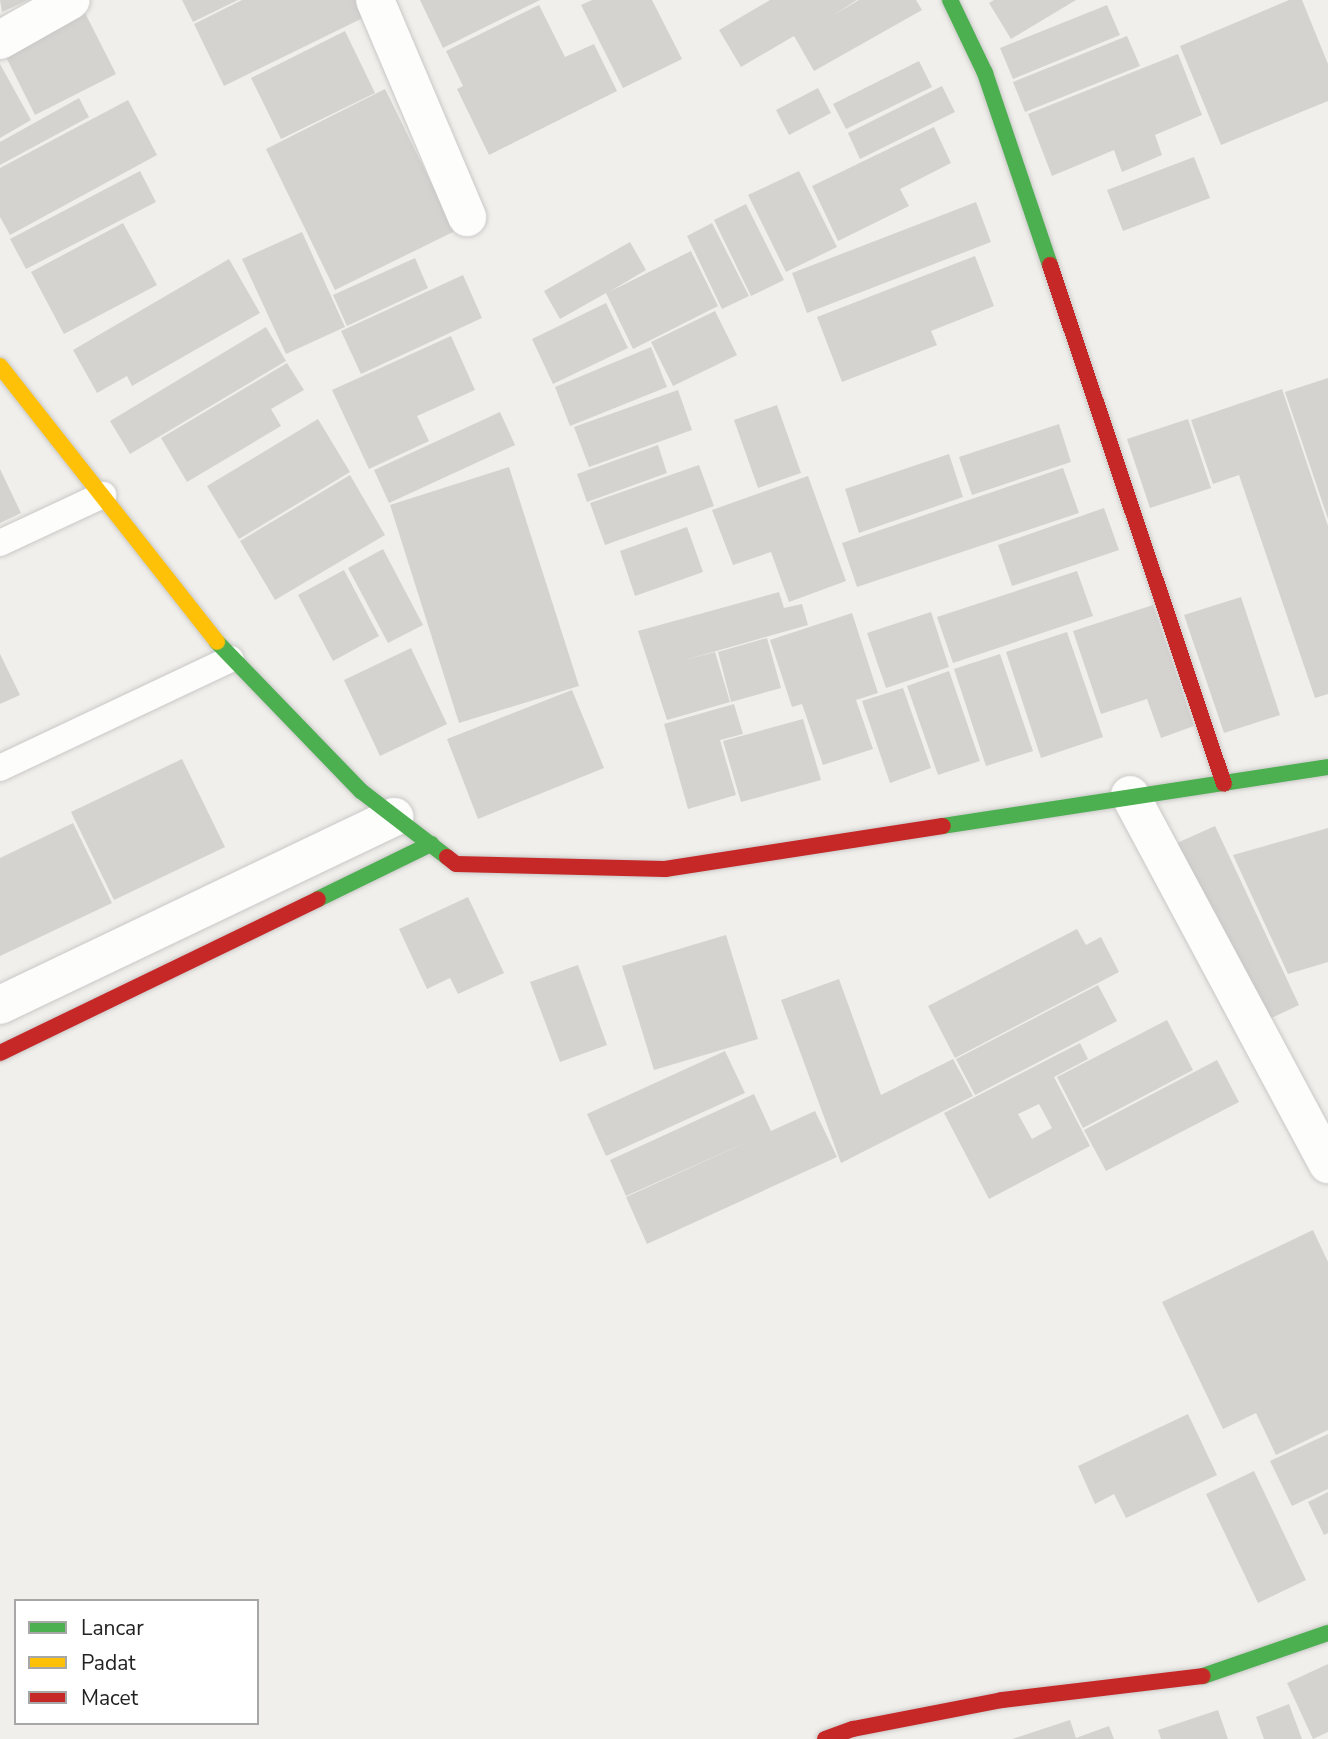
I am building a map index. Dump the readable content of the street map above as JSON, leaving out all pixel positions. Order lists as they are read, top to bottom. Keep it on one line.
{"legend":["Lancar","Padat","Macet"]}
